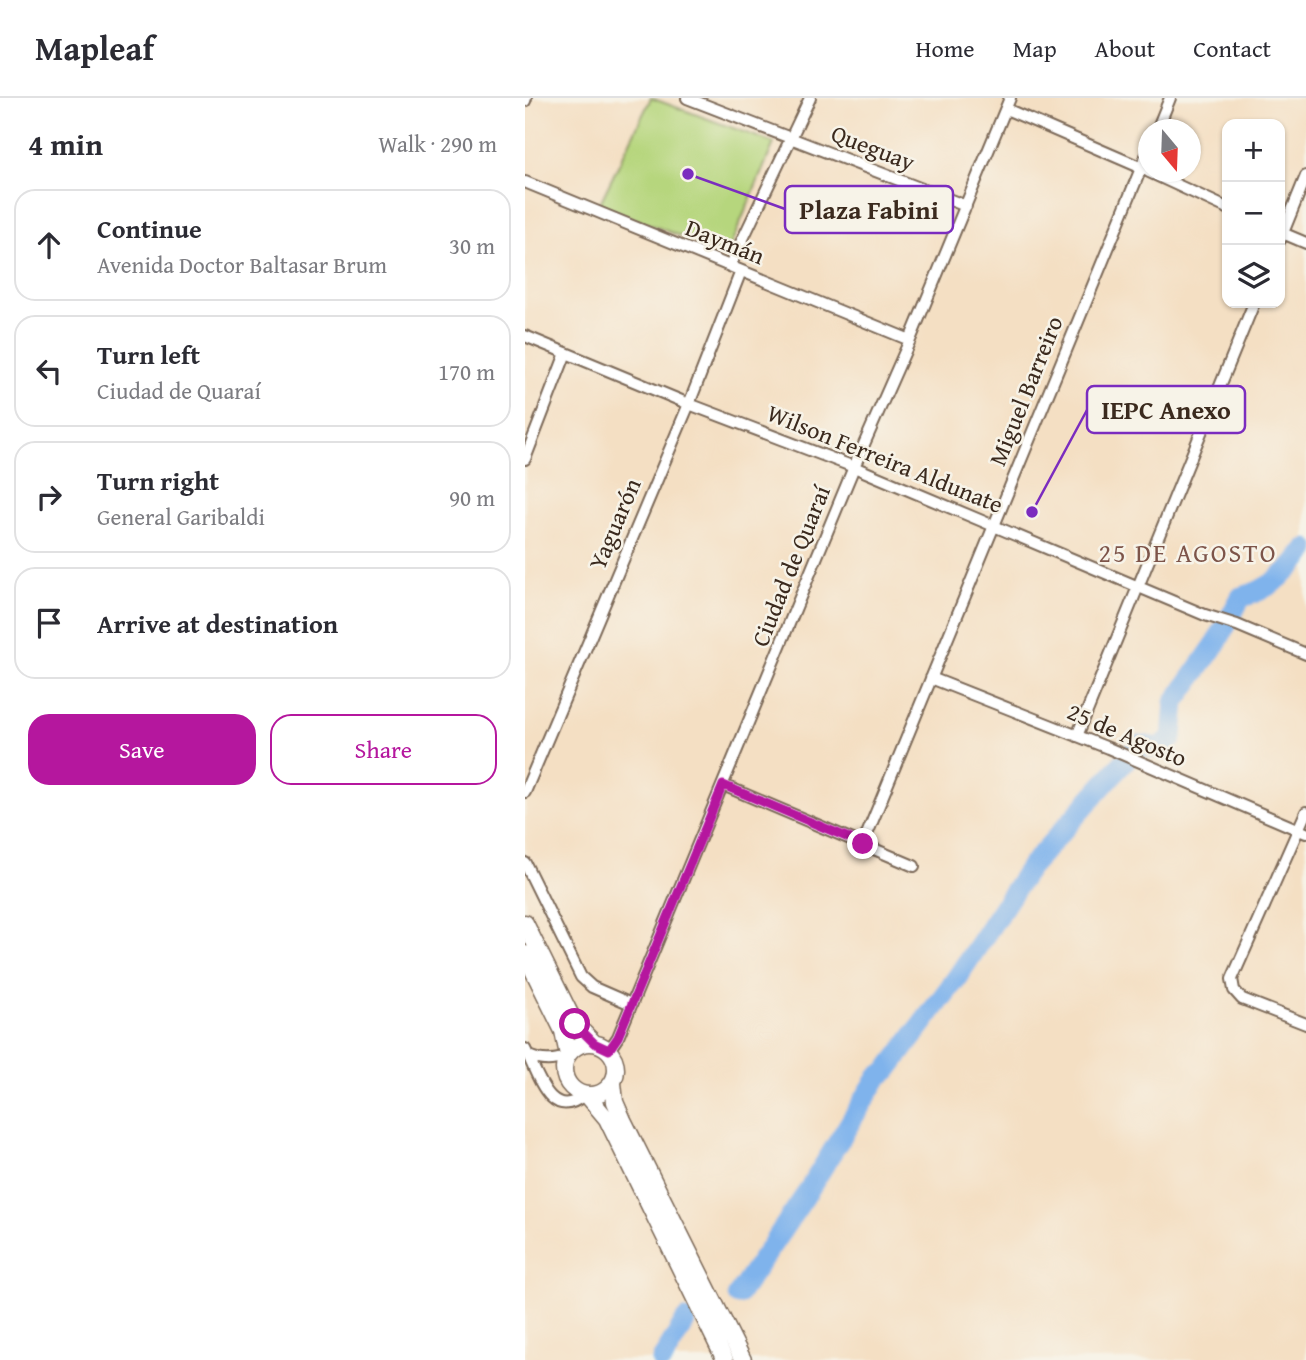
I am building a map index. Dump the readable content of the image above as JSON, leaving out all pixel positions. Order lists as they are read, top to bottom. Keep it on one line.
{"streets":{"street":["Queguay","Daymán","Miguel Barreiro","Wilson Ferreira Aldunate","Yaguarón","Ciudad de Quaraí","25 de Agosto"]},"crossings":[["Queguay","Yaguarón"],["Queguay","Ciudad de Quaraí"],["Daymán","Yaguarón"],["Daymán","Ciudad de Quaraí"],["Miguel Barreiro","Wilson Ferreira Aldunate"],["Miguel Barreiro","25 de Agosto"],["Wilson Ferreira Aldunate","Yaguarón"],["Wilson Ferreira Aldunate","Ciudad de Quaraí"]],"districts":["25 DE AGOSTO"],"places":["Plaza Fabini","IEPC Anexo"],"north":"bottom","page":{"header":"Mapleaf","nav":["Home","Map","About","Contact"],"heading":["4 min","Walk · 290 m"],"map_buttons":["+","−"],"list":[["Continue","Avenida Doctor Baltasar Brum","30 m"],["Turn left","Ciudad de Quaraí","170 m"],["Turn right","General Garibaldi","90 m"],"Arrive at destination"],"buttons":["Save","Share"]}}
